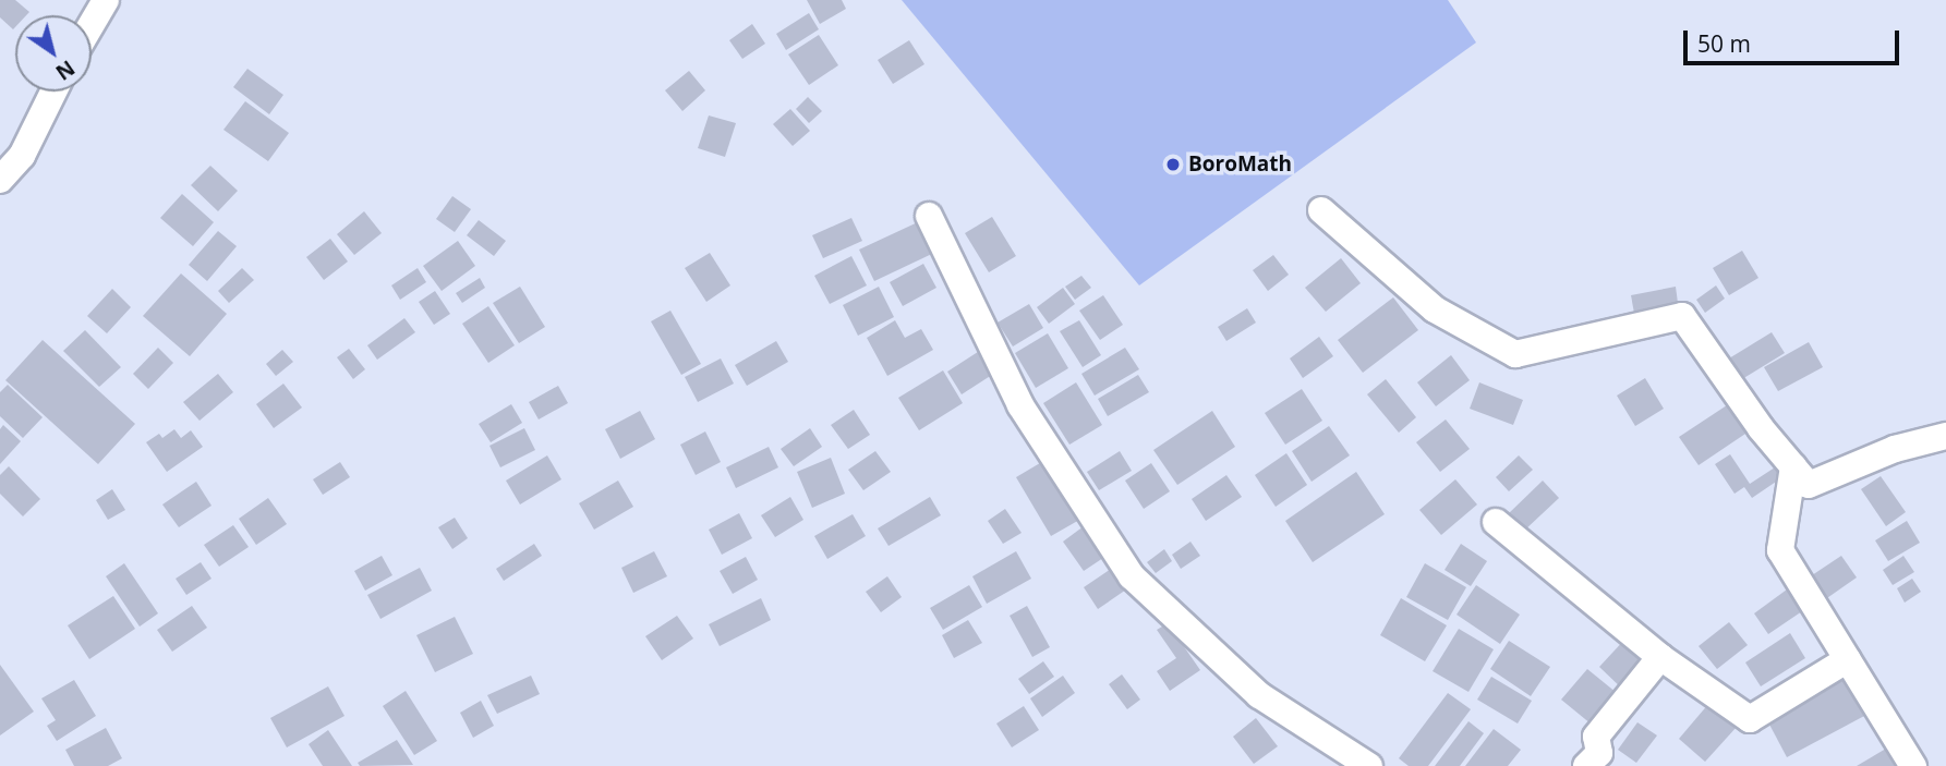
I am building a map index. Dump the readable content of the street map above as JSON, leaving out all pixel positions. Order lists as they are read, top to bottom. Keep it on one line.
{"places":["BoroMath"],"scale_bar":"50 m","north":"bottom right"}
